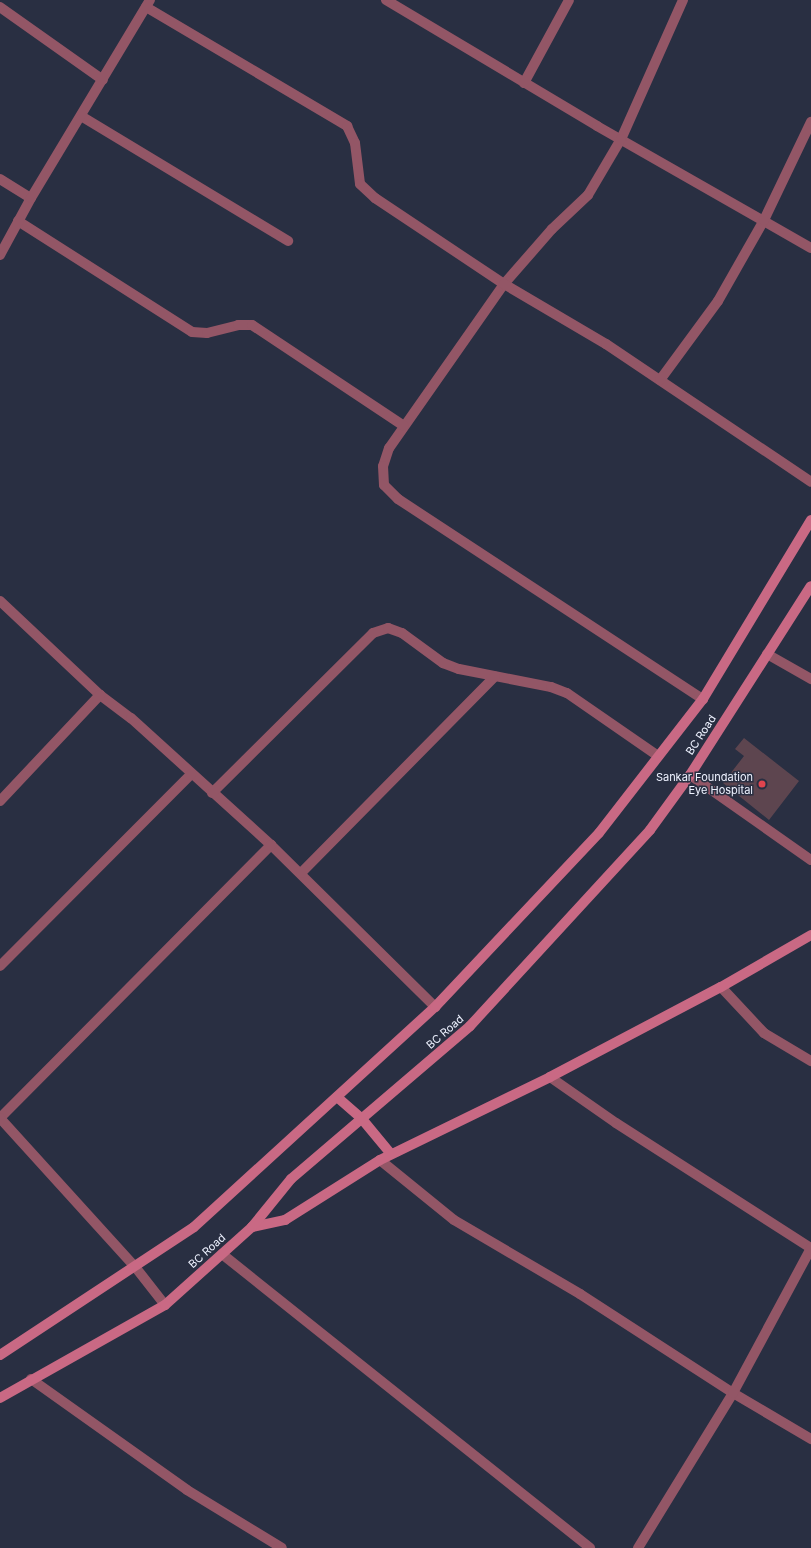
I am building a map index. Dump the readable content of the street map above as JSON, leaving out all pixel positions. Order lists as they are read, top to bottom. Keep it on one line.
{"streets":{"street":["BC Road"]},"places":["Sankar Foundation Eye Hospital"]}
